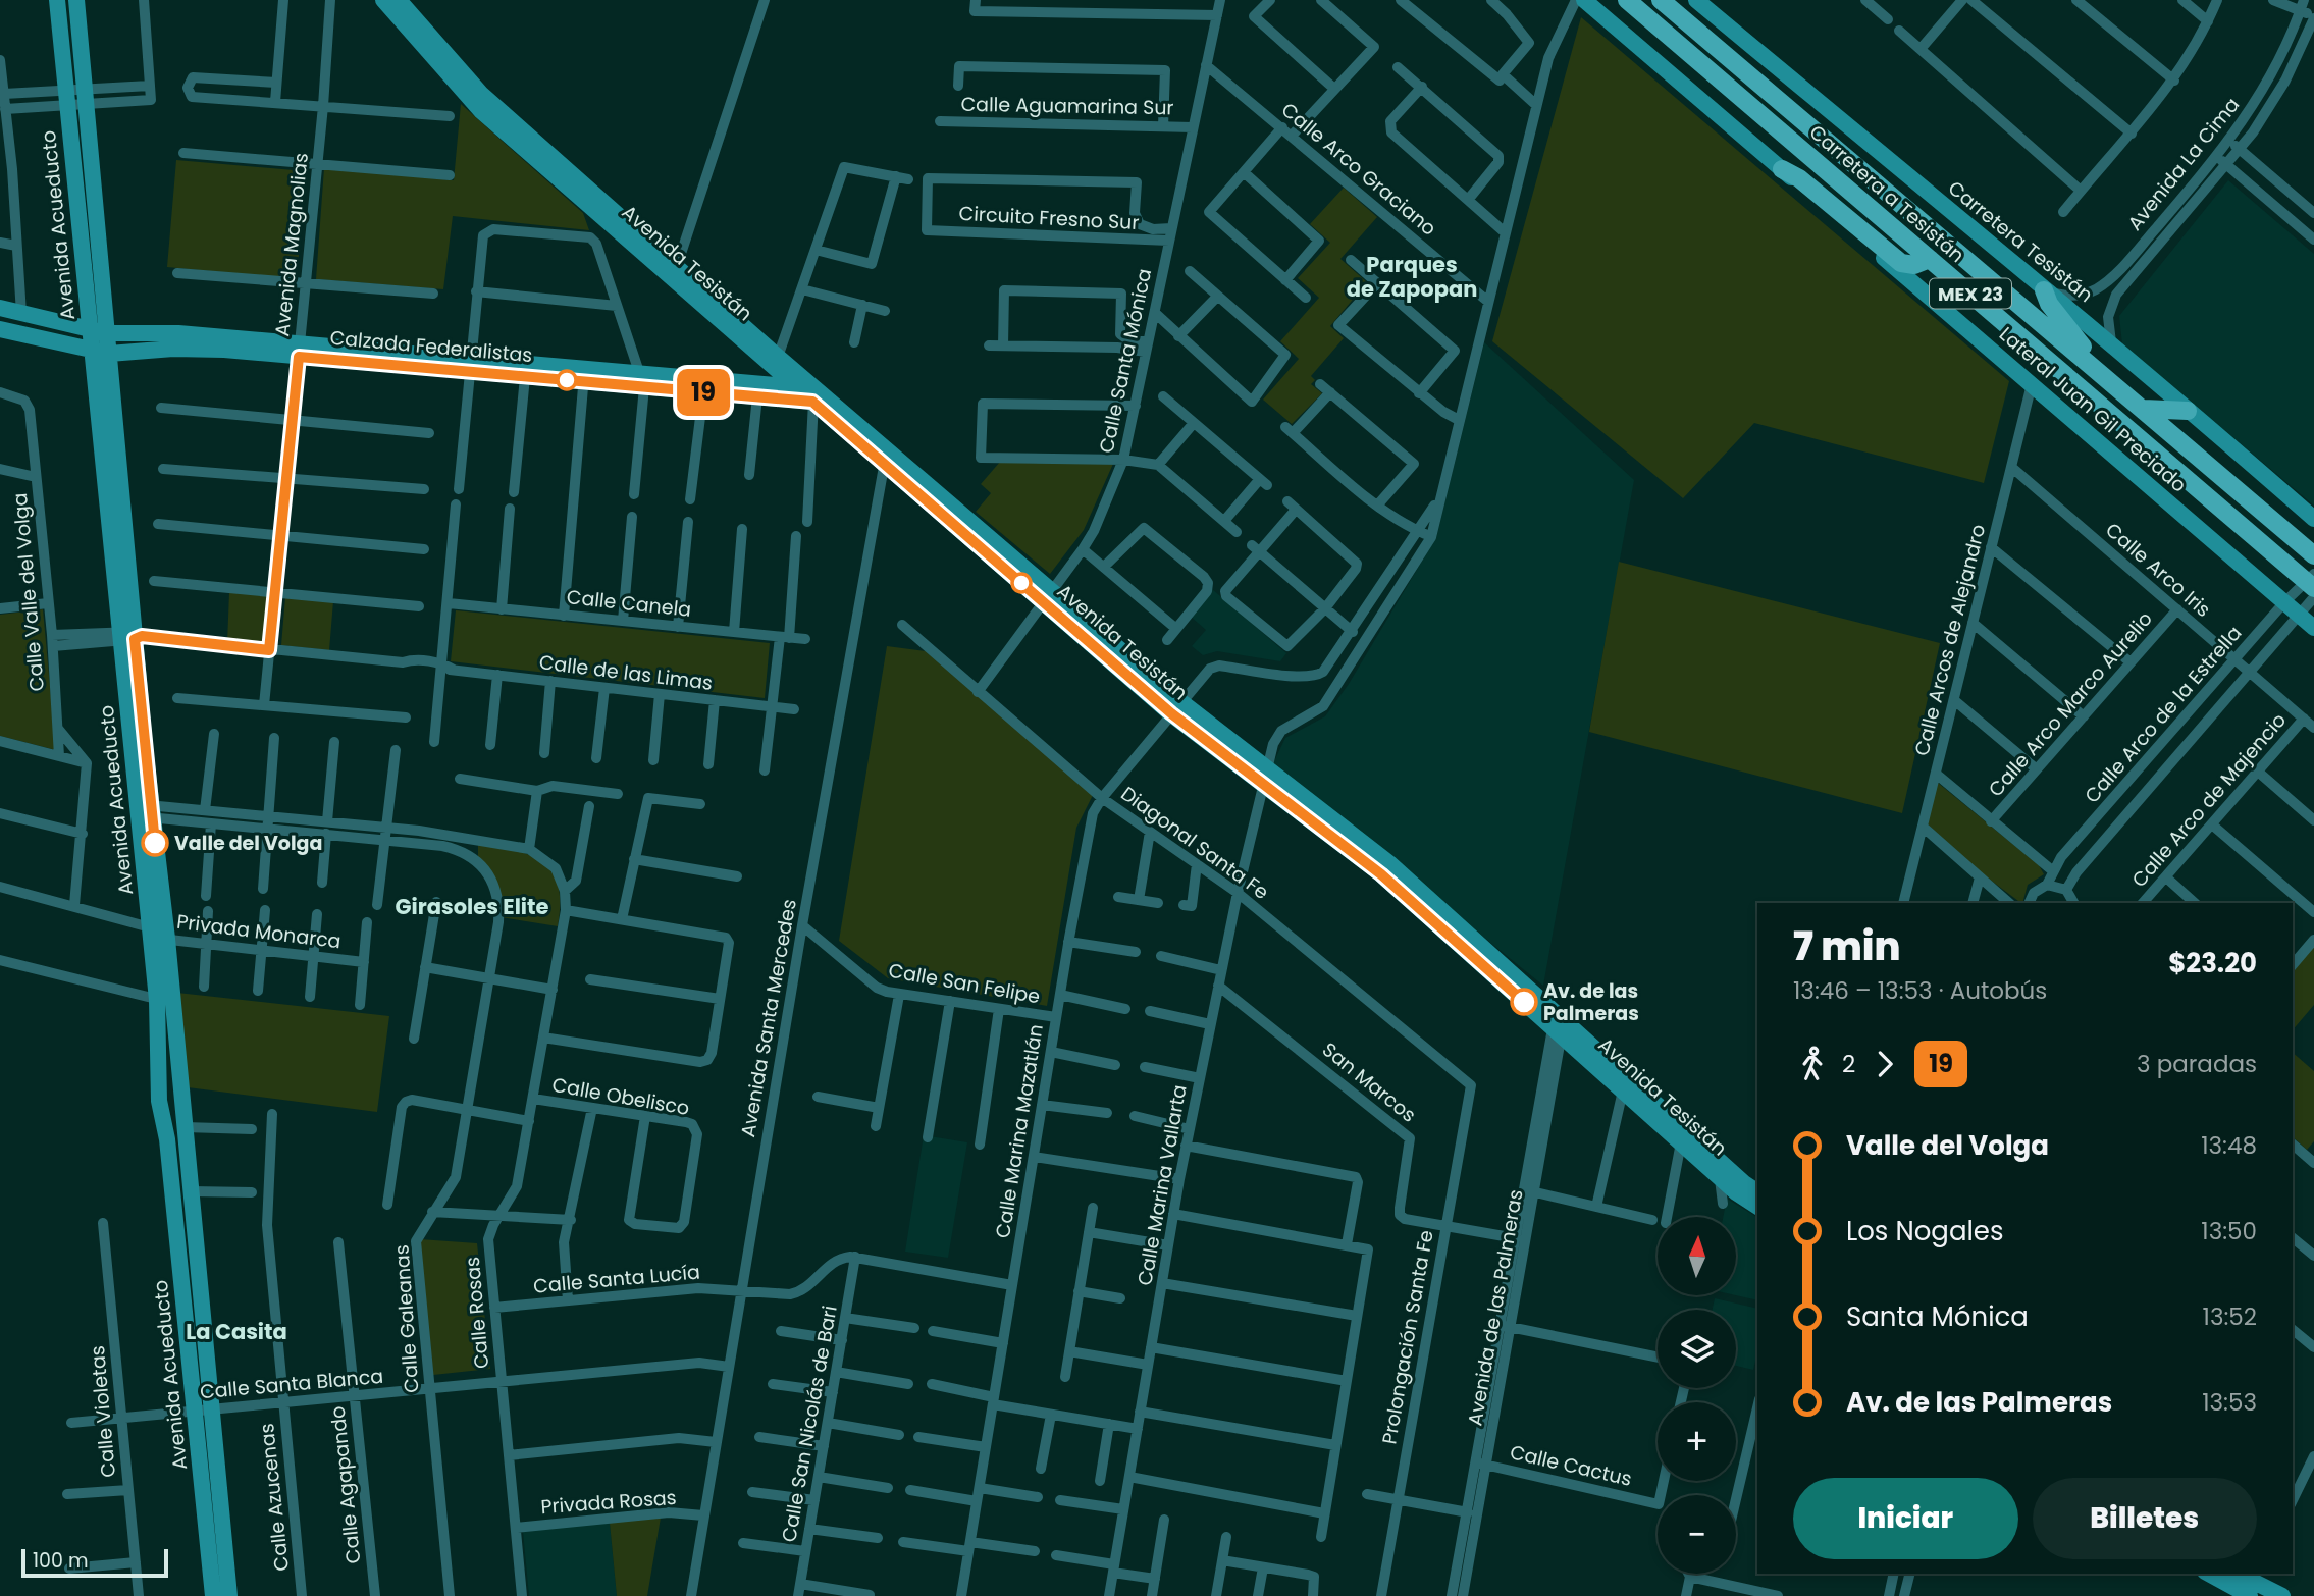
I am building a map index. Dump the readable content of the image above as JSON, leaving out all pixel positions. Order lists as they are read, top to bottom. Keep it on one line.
{"streets":{"main road":["Carretera a Tesistán","MEX 23"],"street":["Calle Aguamarina Sur","Avenida La Cima","Calle Arco Graciano","Circuito Fresno Sur","Avenida Acueducto","Carretera Tesistán","Avenida Magnolias","Avenida Tesistán","Calzada Federalistas","Calle Santa Mónica","Lateral Juan Gil Preciado","Calle Arco Iris","Calle Valle del Volga","Calle Canela","Calle Arcos de Alejandro","Calle de las Limas","Calle Arco Marco Aurelio","Calle Arco de la Estrella","Calle Arco de Majencio","Diagonal Santa Fe","Privada Monarca","Calle San Felipe","Avenida Santa Mercedes","San Marcos","Calle Obelisco","Calle Marina Mazatlán","Calle Marina Vallarta","Calle Santa Lucía","Avenida de las Palmeras","Calle Rosas","Calle Galeanas","Prolongación Santa Fe","Calle Santa Blanca","Calle Violetas","Calle San Nicolás de Bari","Calle Cactus","Calle Agapando","Calle Azucenas","Privada Rosas"]},"crossings":[["Calle Aguamarina Sur","Calle Santa Mónica"],["Avenida La Cima","Carretera Tesistán"],["Calle Arco Graciano","Calle Santa Mónica"],["Calle Arco Graciano","Calle Marina Vallarta"],["Carretera a Tesistán","Calle Arco de la Estrella"],["Circuito Fresno Sur","Calle Santa Mónica"],["Avenida Acueducto","Calzada Federalistas"],["Avenida Acueducto","Calle de las Limas"],["Avenida Acueducto","Privada Monarca"],["Avenida Acueducto","Calle Santa Blanca"],["Avenida Magnolias","Calzada Federalistas"],["Avenida Magnolias","Calle de las Limas"],["Avenida Tesistán","Calzada Federalistas"],["Avenida Tesistán","Calle Santa Mónica"],["Avenida Tesistán","Avenida Santa Mercedes"],["Avenida Tesistán","Calle Marina Mazatlán"],["Avenida Tesistán","Calle Marina Vallarta"],["Avenida Tesistán","Avenida de las Palmeras"],["Calle Santa Mónica","Diagonal Santa Fe"],["Lateral Juan Gil Preciado","Calle Arcos de Alejandro"],["Lateral Juan Gil Preciado","Calle Arco de la Estrella"],["Lateral Juan Gil Preciado","Calle Marina Vallarta"],["Calle Arco Iris","Calle Arcos de Alejandro"],["Calle Arco Iris","Calle Arco Marco Aurelio"],["Calle Arco Iris","Calle Arco de la Estrella"],["Calle Arco Iris","Calle Arco de Majencio"],["Calle Valle del Volga","Calle de las Limas"],["Diagonal Santa Fe","Calle Marina Mazatlán"],["Diagonal Santa Fe","Calle Marina Vallarta"],["Diagonal Santa Fe","Prolongación Santa Fe"],["Calle San Felipe","Avenida Santa Mercedes"],["Calle San Felipe","Calle Marina Mazatlán"],["Avenida Santa Mercedes","Calle Santa Lucía"],["Avenida Santa Mercedes","Calle Santa Blanca"],["Avenida Santa Mercedes","Privada Rosas"],["San Marcos","Calle Marina Vallarta"],["San Marcos","Avenida de las Palmeras"],["San Marcos","Prolongación Santa Fe"],["Calle Obelisco","Calle Rosas"],["Calle Santa Lucía","Calle Rosas"],["Calle Santa Lucía","Calle San Nicolás de Bari"],["Avenida de las Palmeras","Calle Cactus"],["Calle Rosas","Calle Santa Blanca"],["Calle Rosas","Privada Rosas"],["Calle Galeanas","Calle Santa Blanca"],["Calle Santa Blanca","Calle Violetas"],["Calle Santa Blanca","Calle Agapando"],["Calle Santa Blanca","Calle Azucenas"]],"districts":["Parques de Zapopan","Girasoles Elite","La Casita"],"places":["Valle del Volga","Av. de las Palmeras"],"lines":["bus line 19"],"scale_bar":"100 m","north":"top","page":{"on_map":"19","heading":["7 min","13:46 – 13:53 · Autobús","$23.20"],"legs":["2","19","3 paradas"],"list":[{"name":"Valle del Volga","value":"13:48"},{"name":"Los Nogales","value":"13:50"},{"name":"Santa Mónica","value":"13:52"},{"name":"Av. de las Palmeras","value":"13:53"}],"map_buttons":["+","−"],"buttons":["Iniciar","Billetes"],"scale":"100 m"}}
